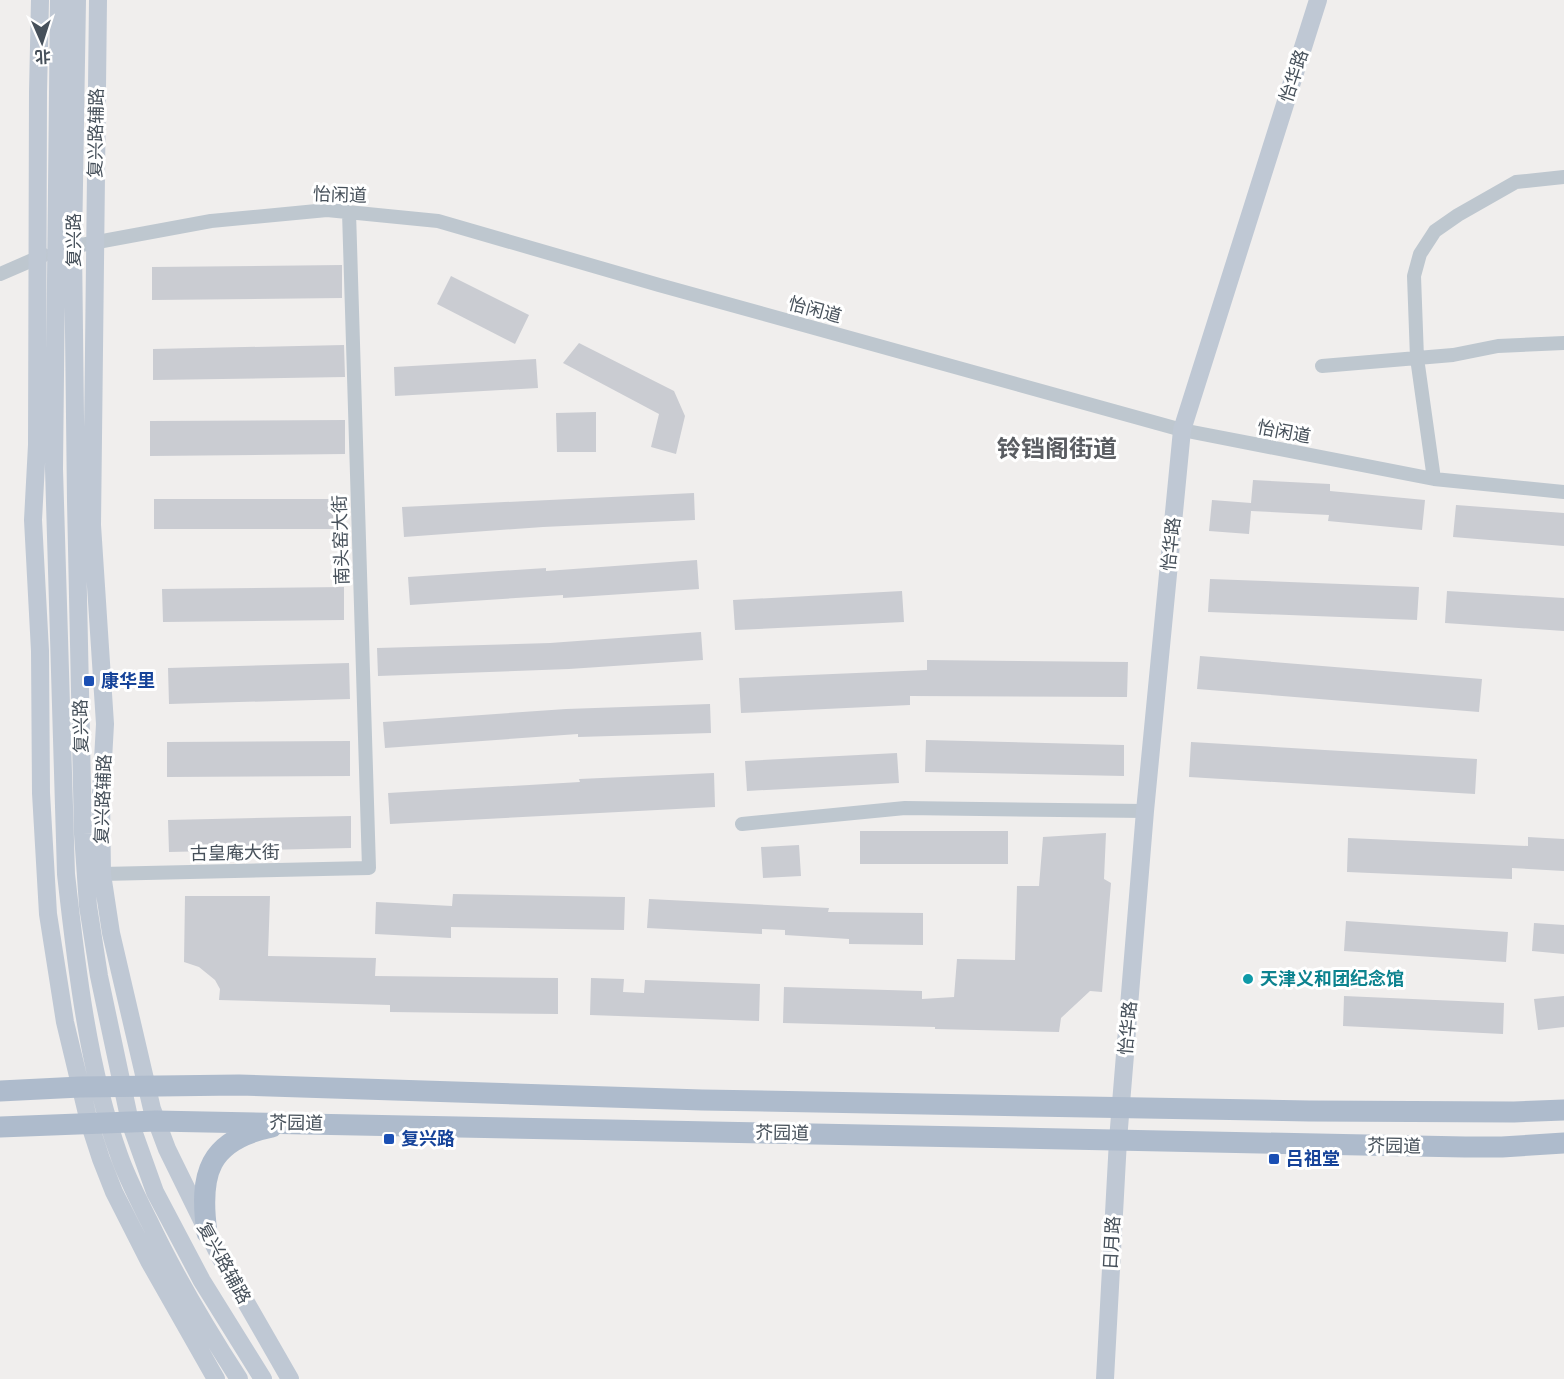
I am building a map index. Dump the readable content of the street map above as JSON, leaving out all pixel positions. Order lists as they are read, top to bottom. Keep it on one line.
{"streets":{"main road":["芥园道"],"street":["怡华路","复兴路辅路","怡闲道","复兴路","南头窑大街","古皇庵大街","日月路"]},"crossings":[["怡华路","怡闲道"],["怡华路","芥园道"],["怡华路","日月路"],["复兴路辅路","怡闲道"],["复兴路辅路","古皇庵大街"],["复兴路辅路","芥园道"],["怡闲道","复兴路"],["怡闲道","南头窑大街"],["复兴路","芥园道"],["南头窑大街","古皇庵大街"],["芥园道","日月路"]],"districts":["铃铛阁街道"],"places":{"transit":["康华里","复兴路","吕祖堂"],"other":["天津义和团纪念馆"]},"north":"bottom"}
